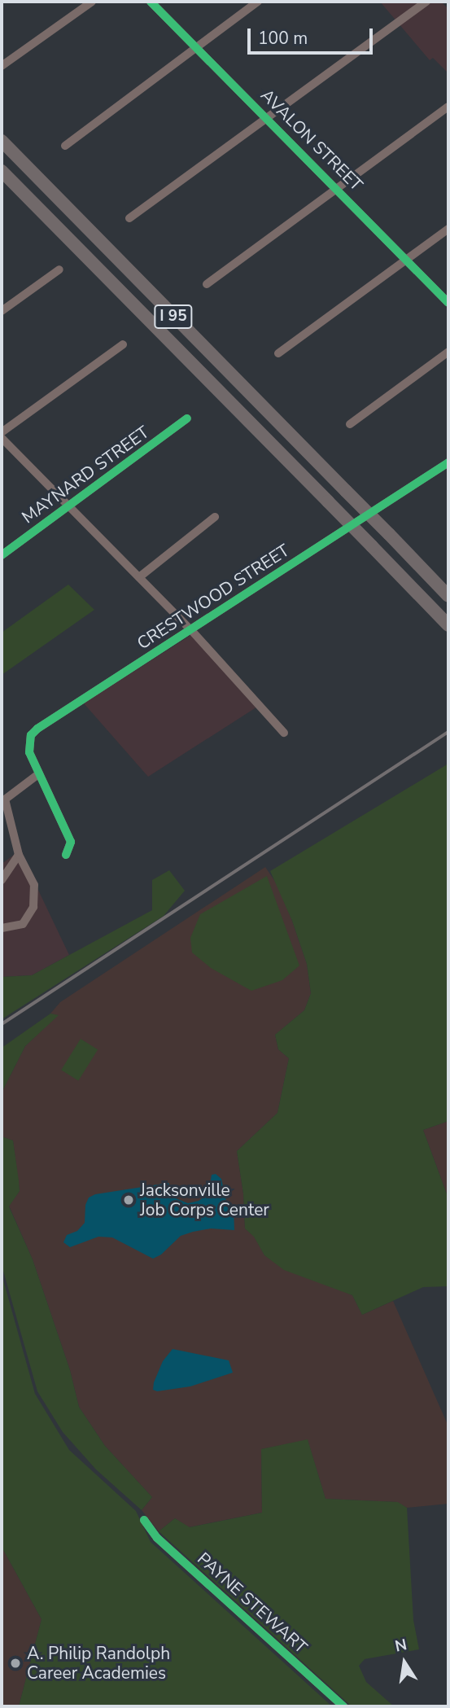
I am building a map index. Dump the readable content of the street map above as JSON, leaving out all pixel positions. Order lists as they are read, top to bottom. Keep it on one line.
{"streets":{"highway":["I 95"],"street":["AVALON STREET","MAYNARD STREET","CRESTWOOD STREET","PAYNE STEWART"]},"places":["Jacksonville Job Corps Center","A. Philip Randolph Career Academies"],"scale_bar":"100 m","north":"top"}
